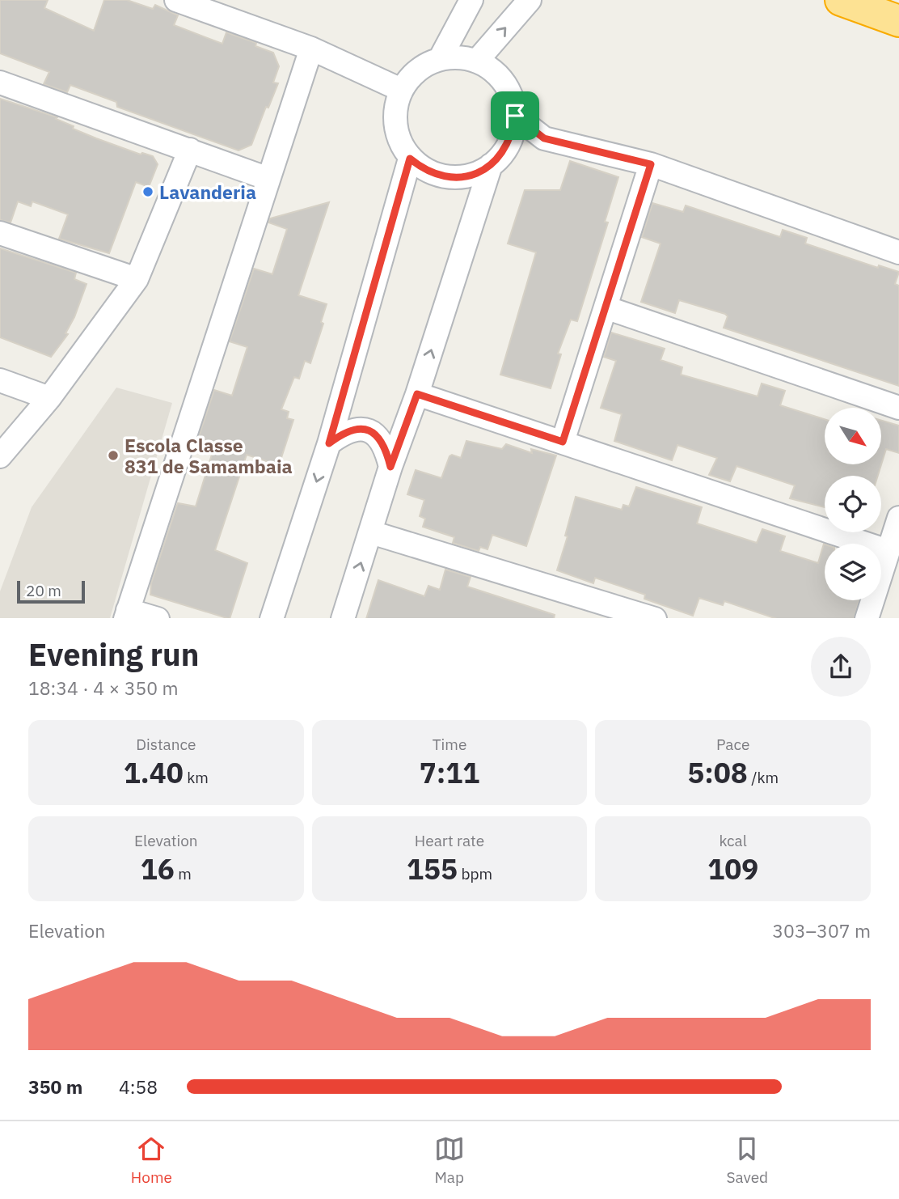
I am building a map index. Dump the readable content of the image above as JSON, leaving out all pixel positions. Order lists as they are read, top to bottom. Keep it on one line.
{"places":["Lavanderia","Escola Classe 831 de Samambaia"],"scale_bar":"20 m","north":"bottom right","page":{"scale":"20 m","heading":["Evening run","18:34 · 4 × 350 m"],"stats":[["Distance","1.40 km"],["Time","7:11"],["Pace","5:08 /km"],["Elevation","16 m"],["Heart rate","155 bpm"],["kcal","109"]],"chart":["Elevation","303–307 m"],"list":[{"name":"350 m","note":"4:58"}],"tabs":["Home","Map","Saved"]}}
